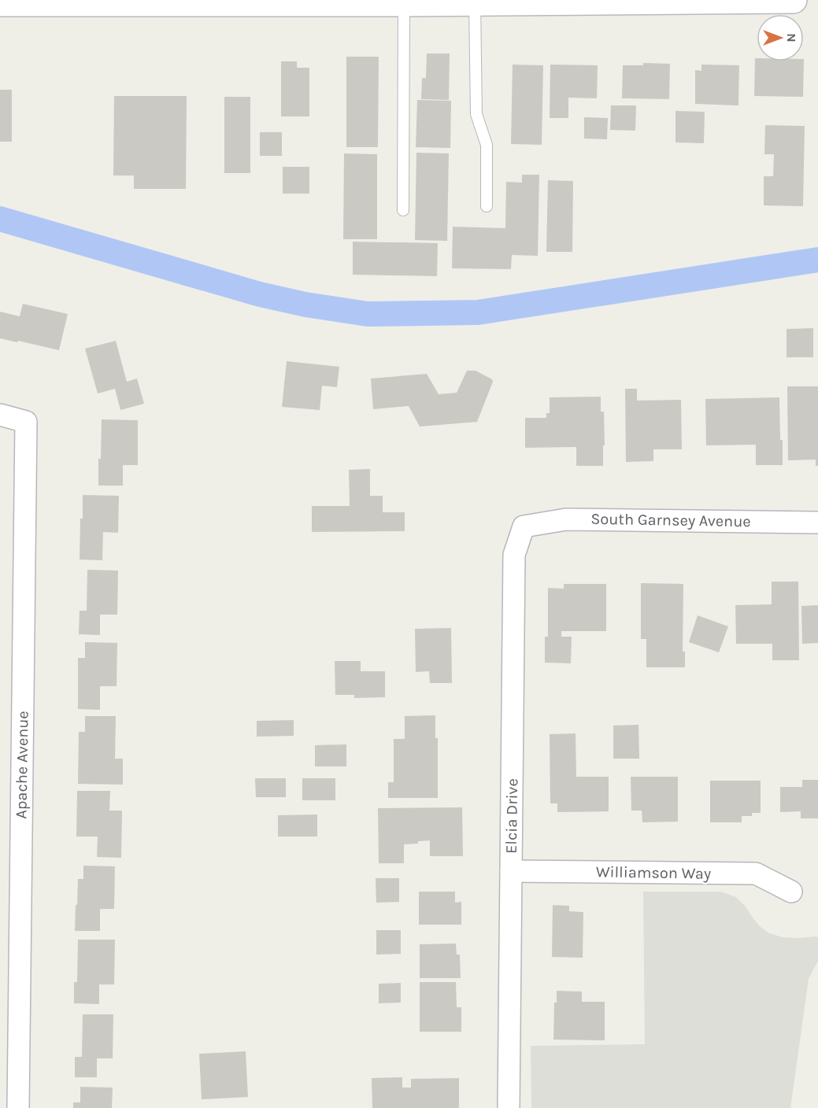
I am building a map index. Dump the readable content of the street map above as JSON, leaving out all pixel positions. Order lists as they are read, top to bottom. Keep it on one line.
{"streets":{"street":["South Garnsey Avenue","Apache Avenue","Elcia Drive","Williamson Way"]},"crossings":[["South Garnsey Avenue","Elcia Drive"],["Elcia Drive","Williamson Way"]],"north":"right"}
